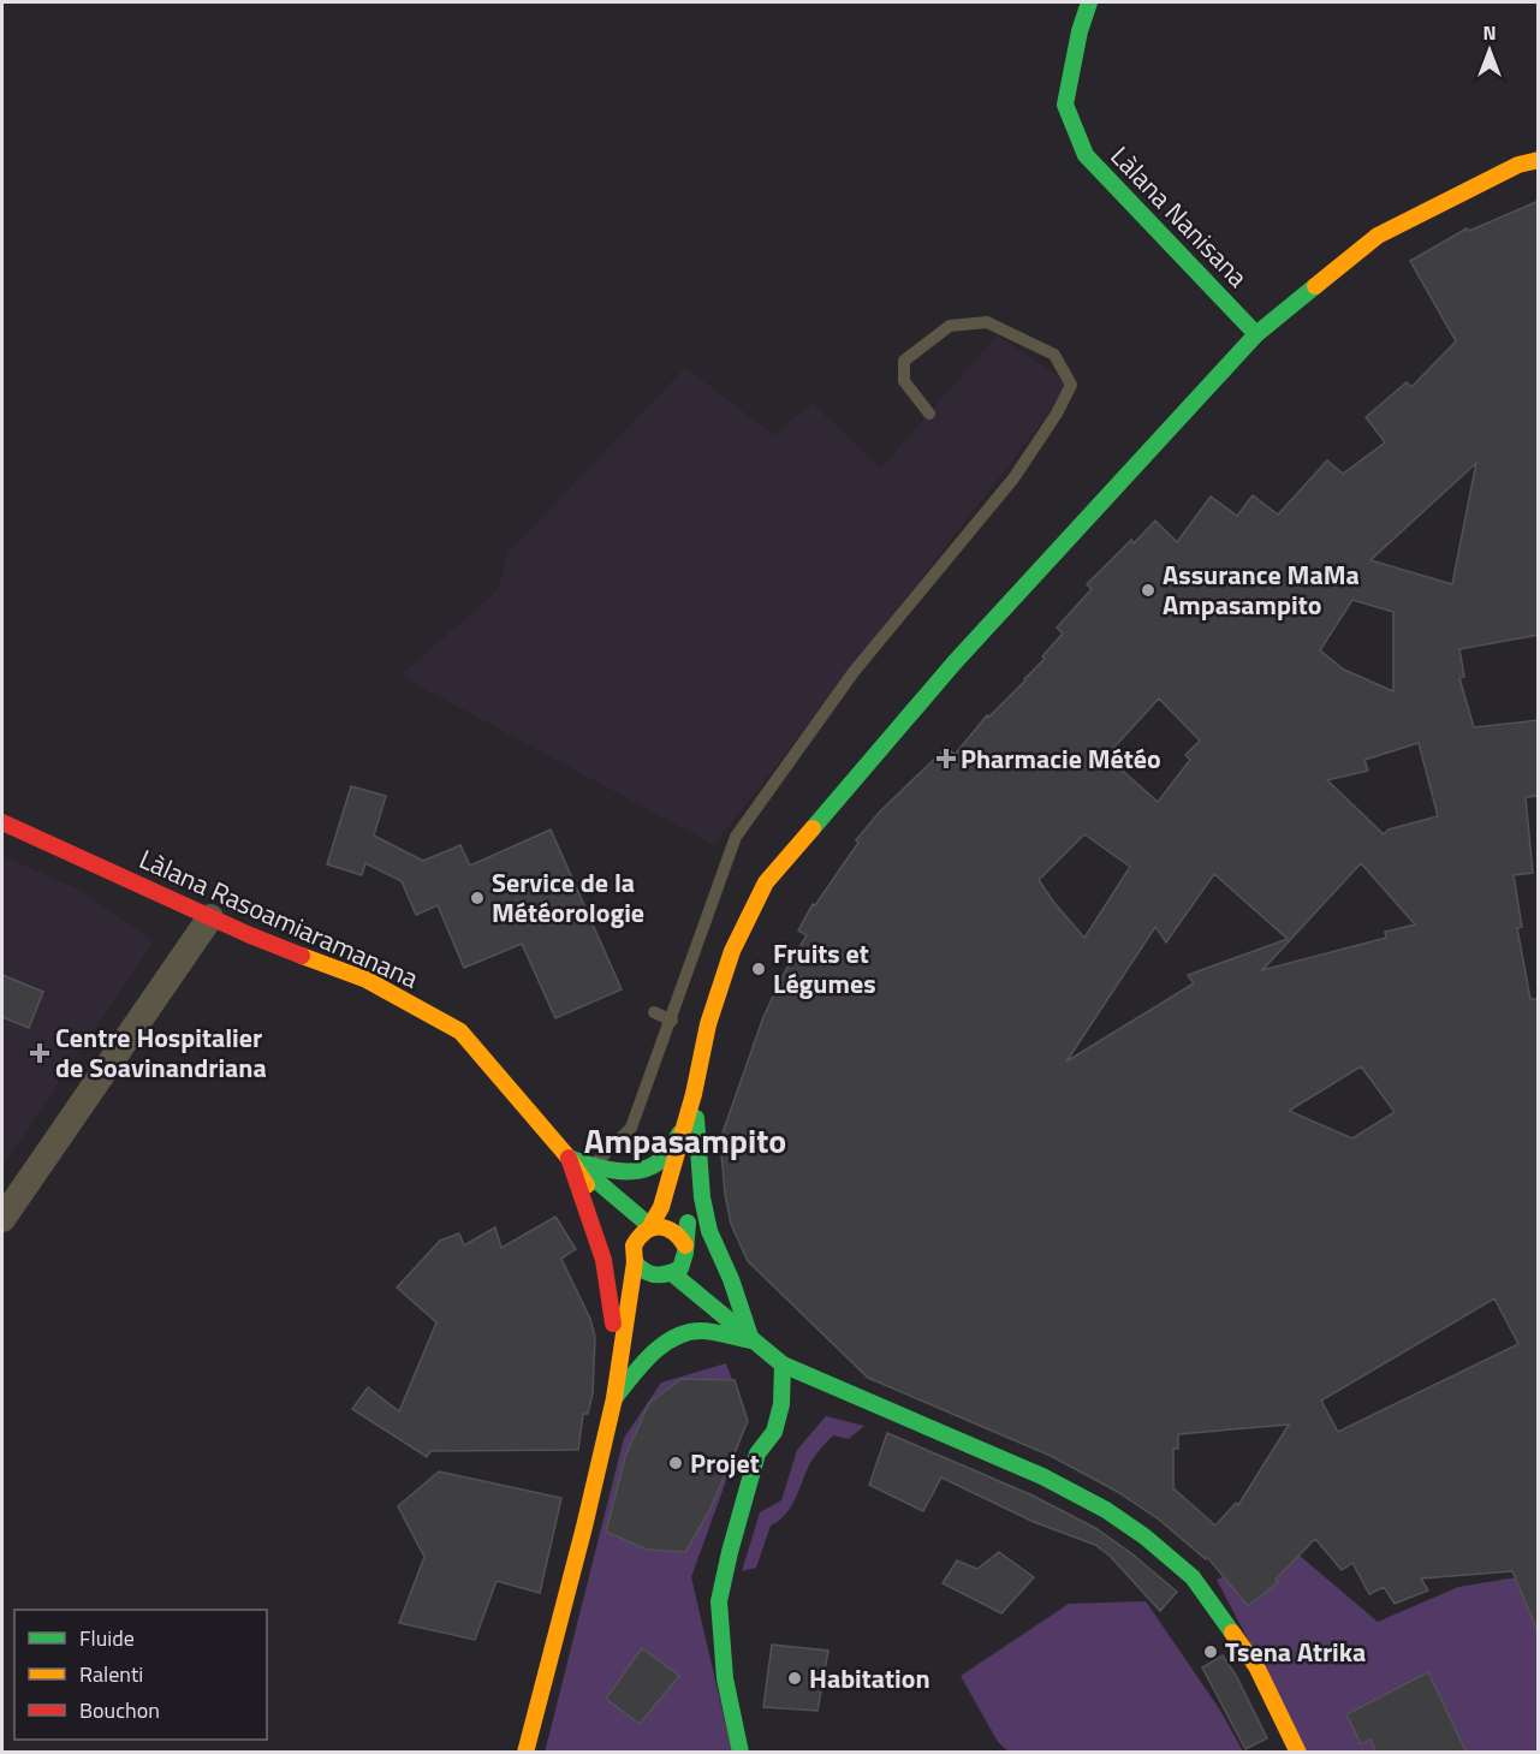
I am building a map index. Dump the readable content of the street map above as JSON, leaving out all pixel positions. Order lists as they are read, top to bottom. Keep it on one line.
{"streets":{"main road":["Làlana Nanisana","Làlana Rasoamiaramanana"]},"districts":["Ampasampito"],"places":{"other":["Assurance MaMa Ampasampito","Service de la Météorologie","Fruits et Légumes","Projet","Tsena Atrika","Habitation"],"health":["Pharmacie Météo","Centre Hospitalier de Soavinandriana"]},"legend":["Fluide","Ralenti","Bouchon"],"north":"top"}
